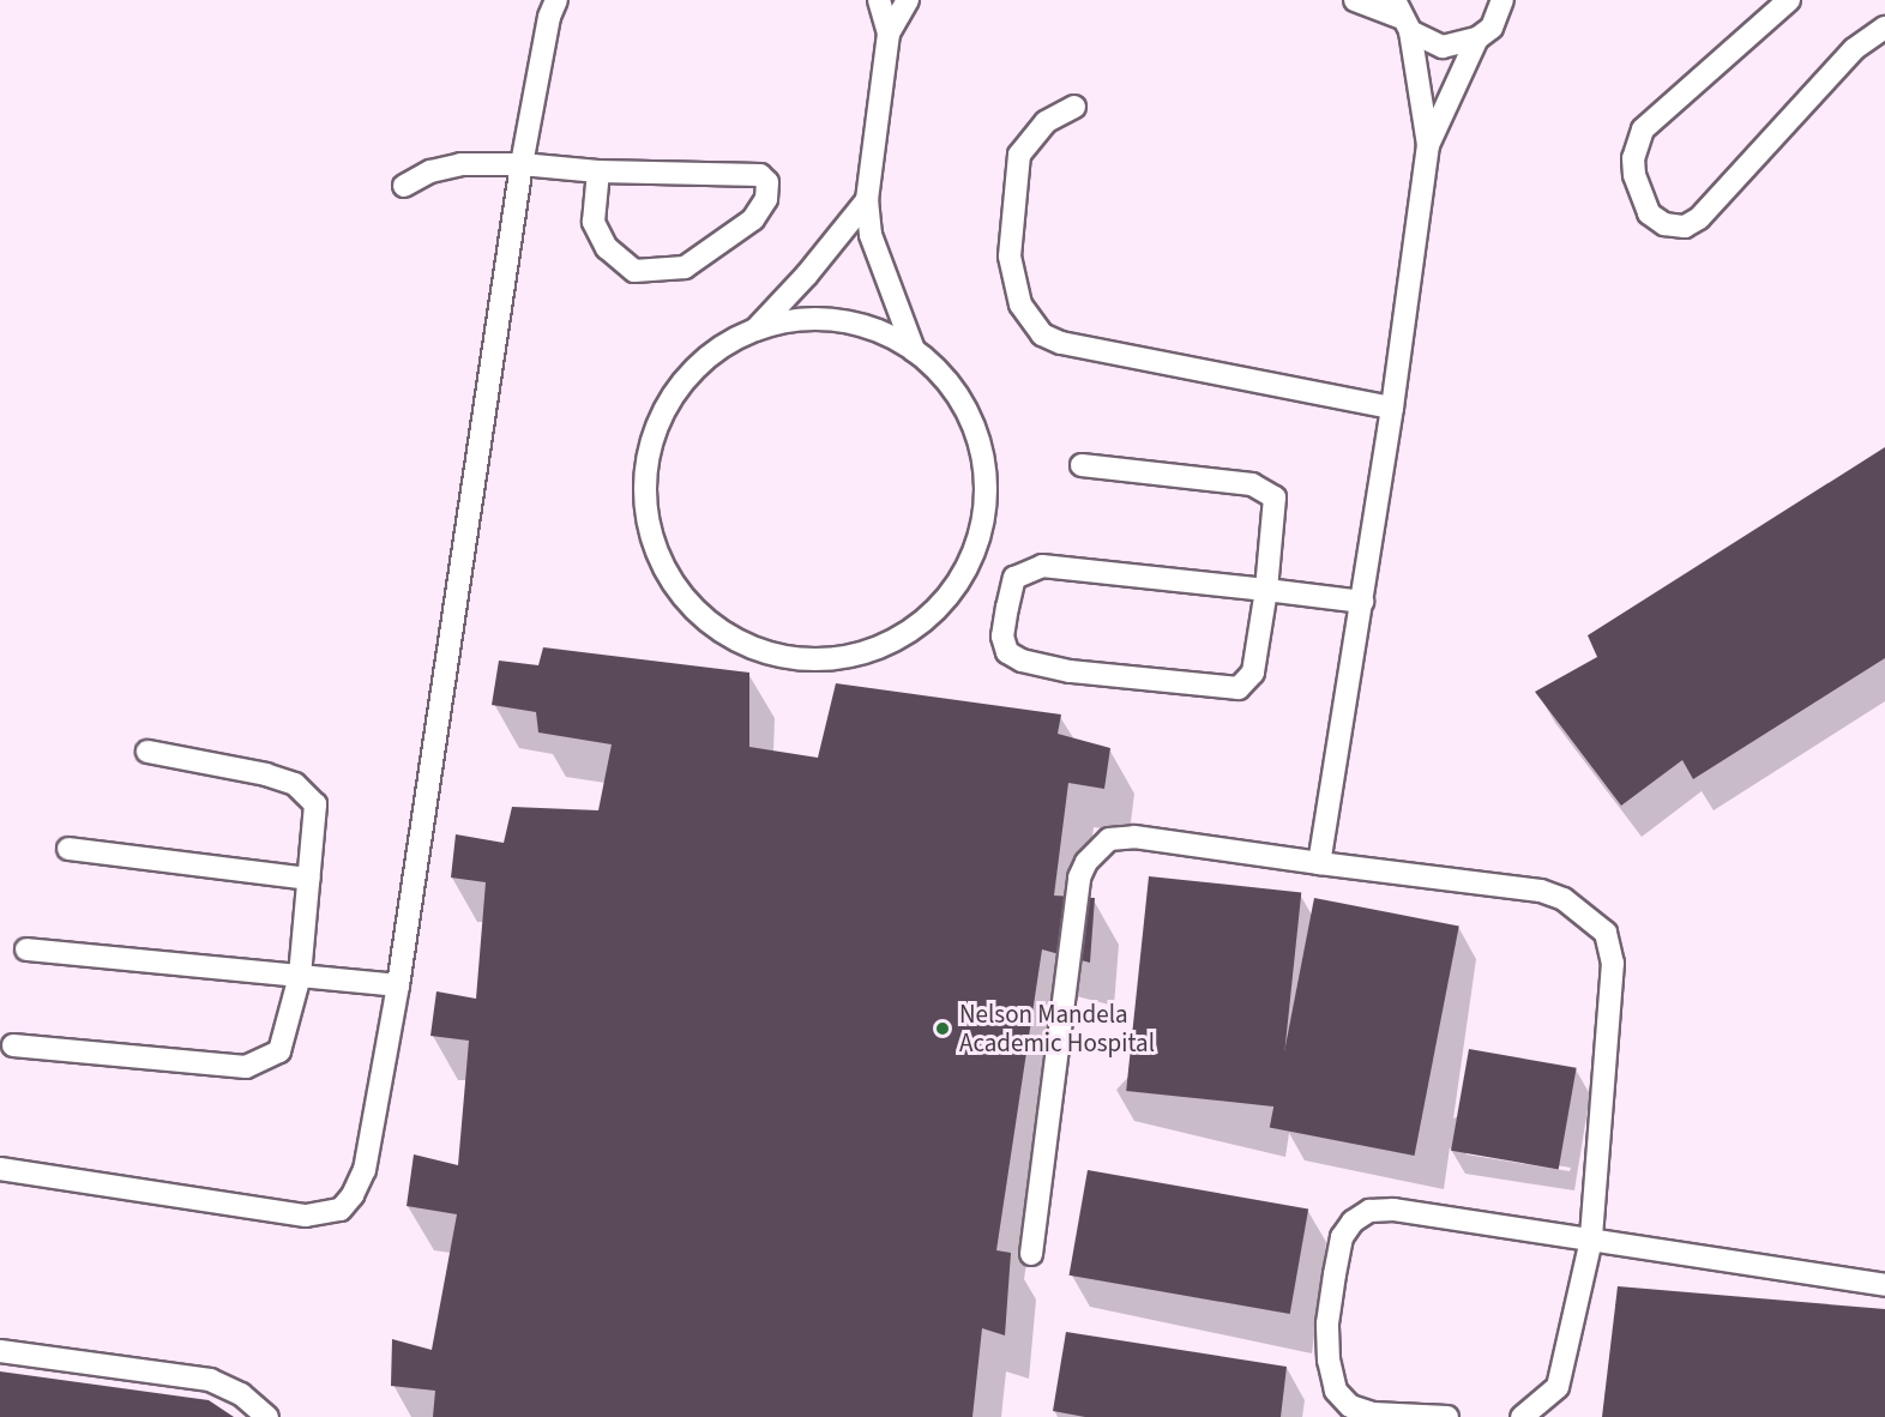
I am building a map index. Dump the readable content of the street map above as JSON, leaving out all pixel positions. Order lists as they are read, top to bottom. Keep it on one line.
{"places":["Nelson Mandela Academic Hospital"]}
